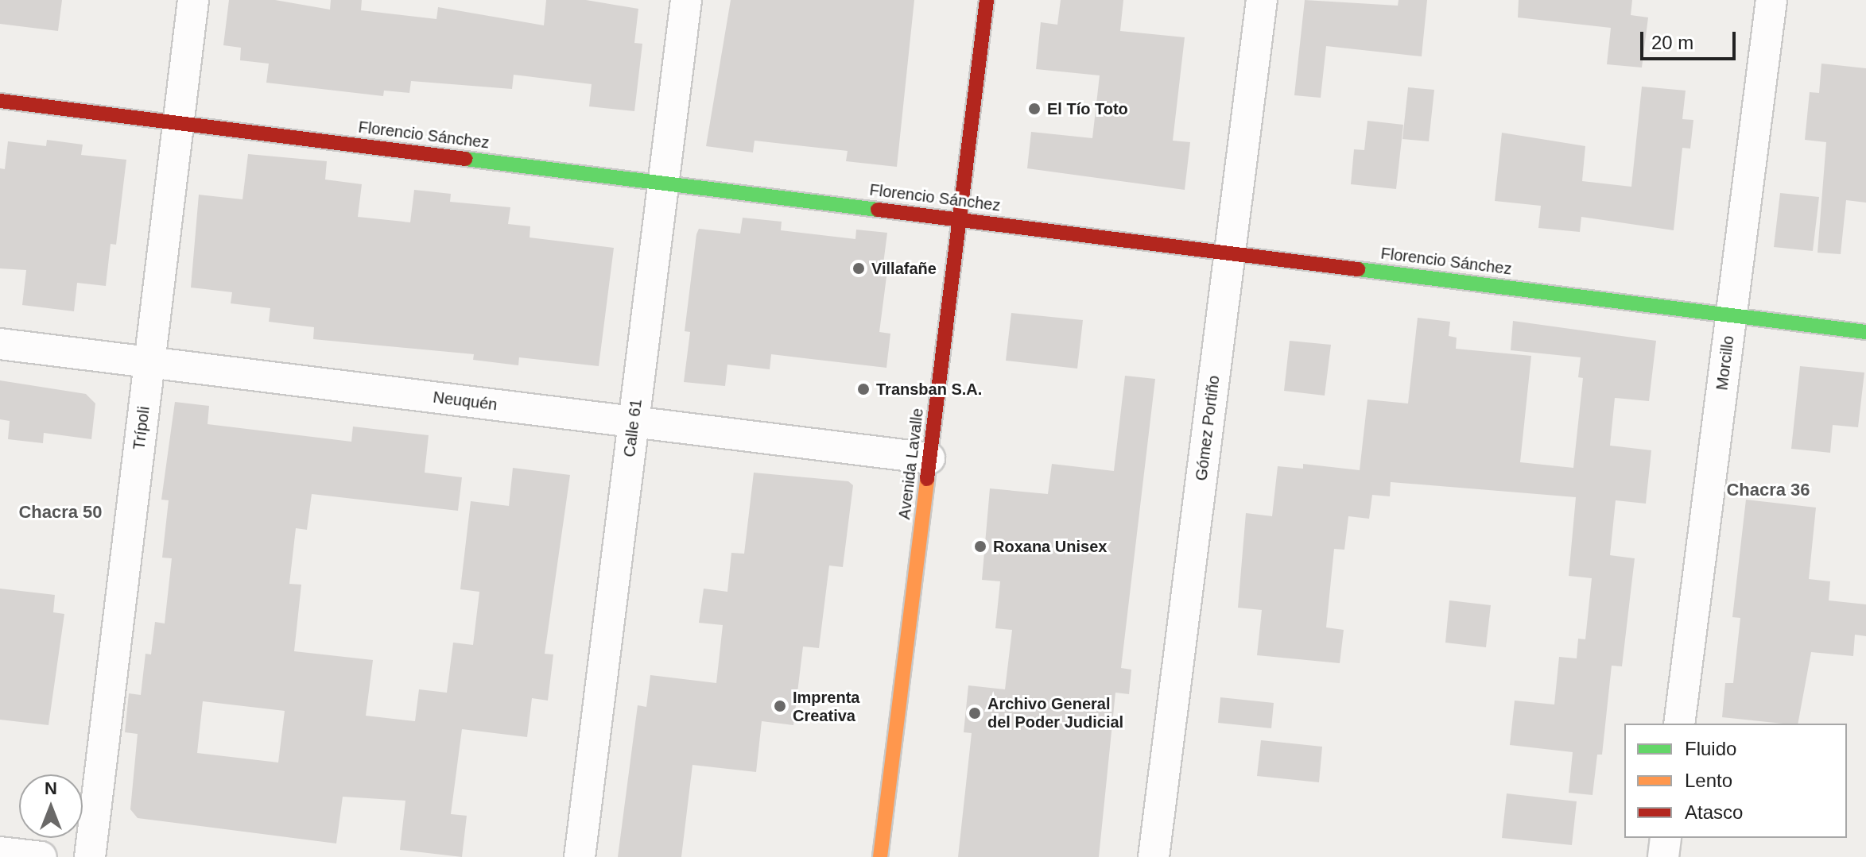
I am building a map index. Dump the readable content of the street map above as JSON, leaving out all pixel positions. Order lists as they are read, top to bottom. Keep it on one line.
{"streets":{"street":["Florencio Sánchez","Morcillo","Neuquén","Trípoli","Calle 61","Gómez Portiño","Avenida Lavalle"]},"crossings":[["Florencio Sánchez","Morcillo"],["Florencio Sánchez","Trípoli"],["Florencio Sánchez","Calle 61"],["Florencio Sánchez","Gómez Portiño"],["Florencio Sánchez","Avenida Lavalle"],["Neuquén","Trípoli"],["Neuquén","Calle 61"],["Neuquén","Avenida Lavalle"]],"districts":["Chacra 36","Chacra 50"],"places":["El Tío Toto","Villafañe","Transban S.A.","Roxana Unisex","Imprenta Creativa","Archivo General del Poder Judicial"],"legend":["Fluido","Lento","Atasco"],"scale_bar":"20 m","north":"top"}
